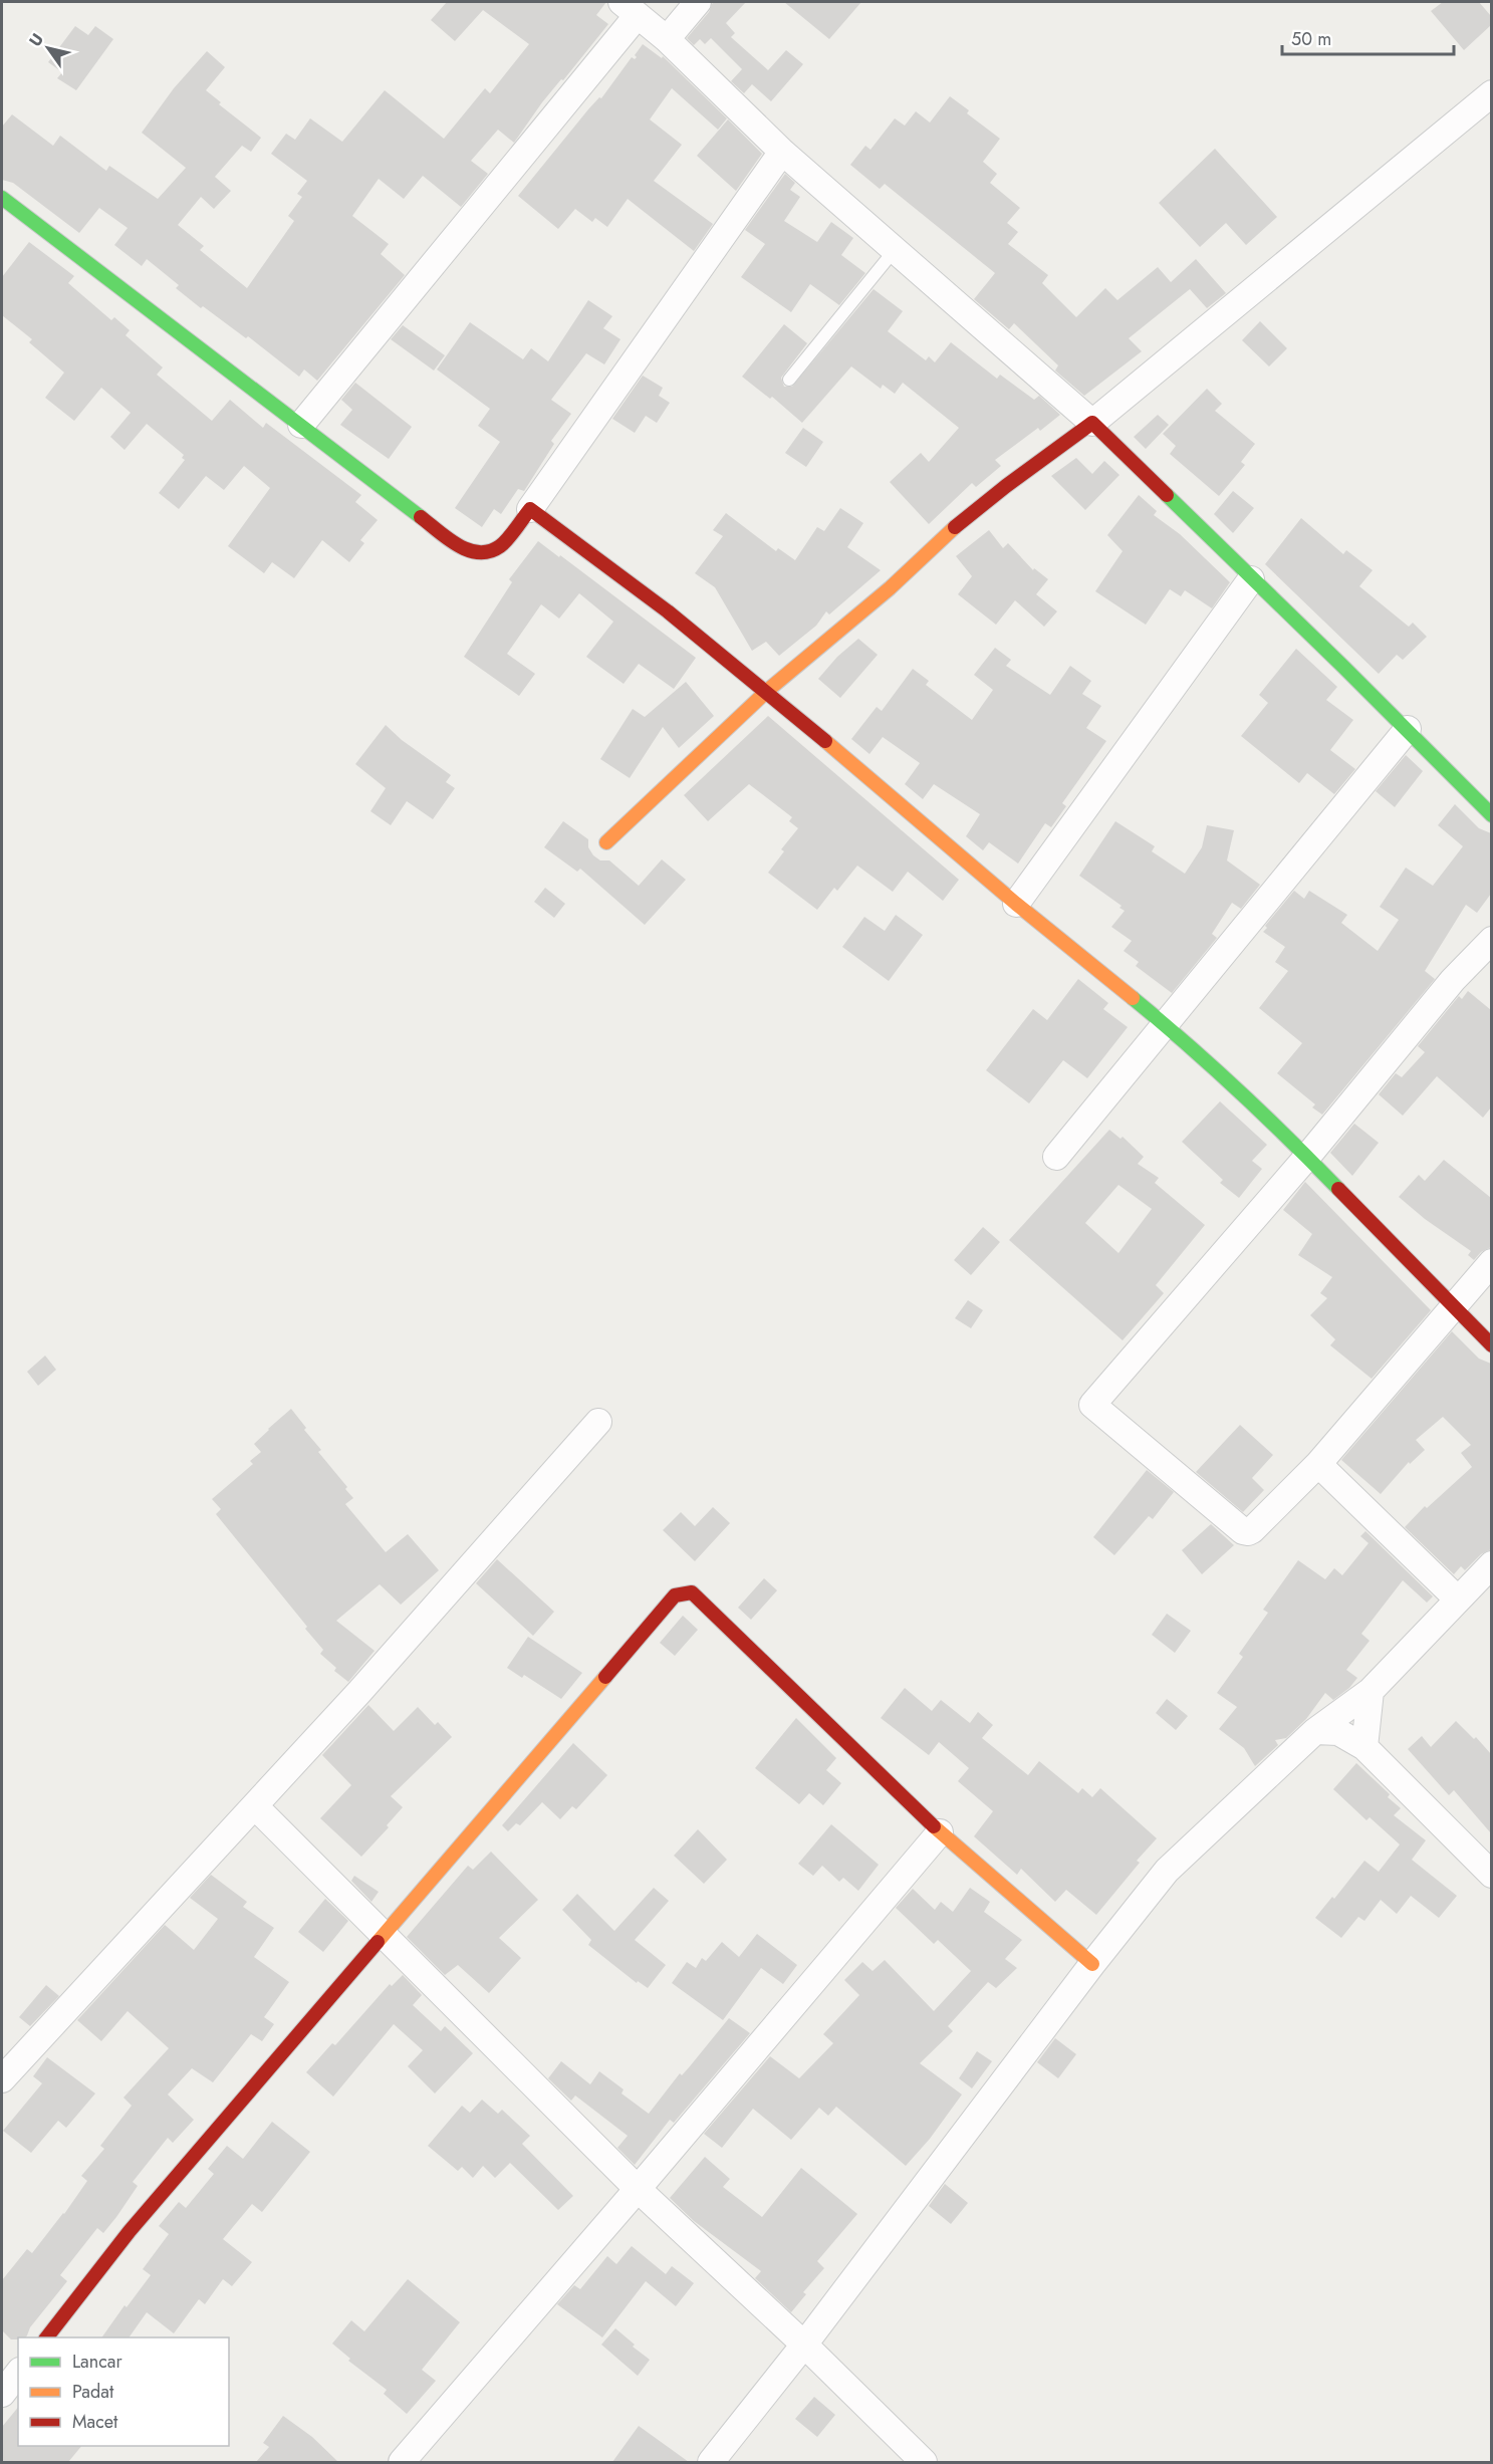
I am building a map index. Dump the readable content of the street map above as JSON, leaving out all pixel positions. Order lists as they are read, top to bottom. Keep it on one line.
{"legend":["Lancar","Padat","Macet"],"scale_bar":"50 m","north":"top left"}
